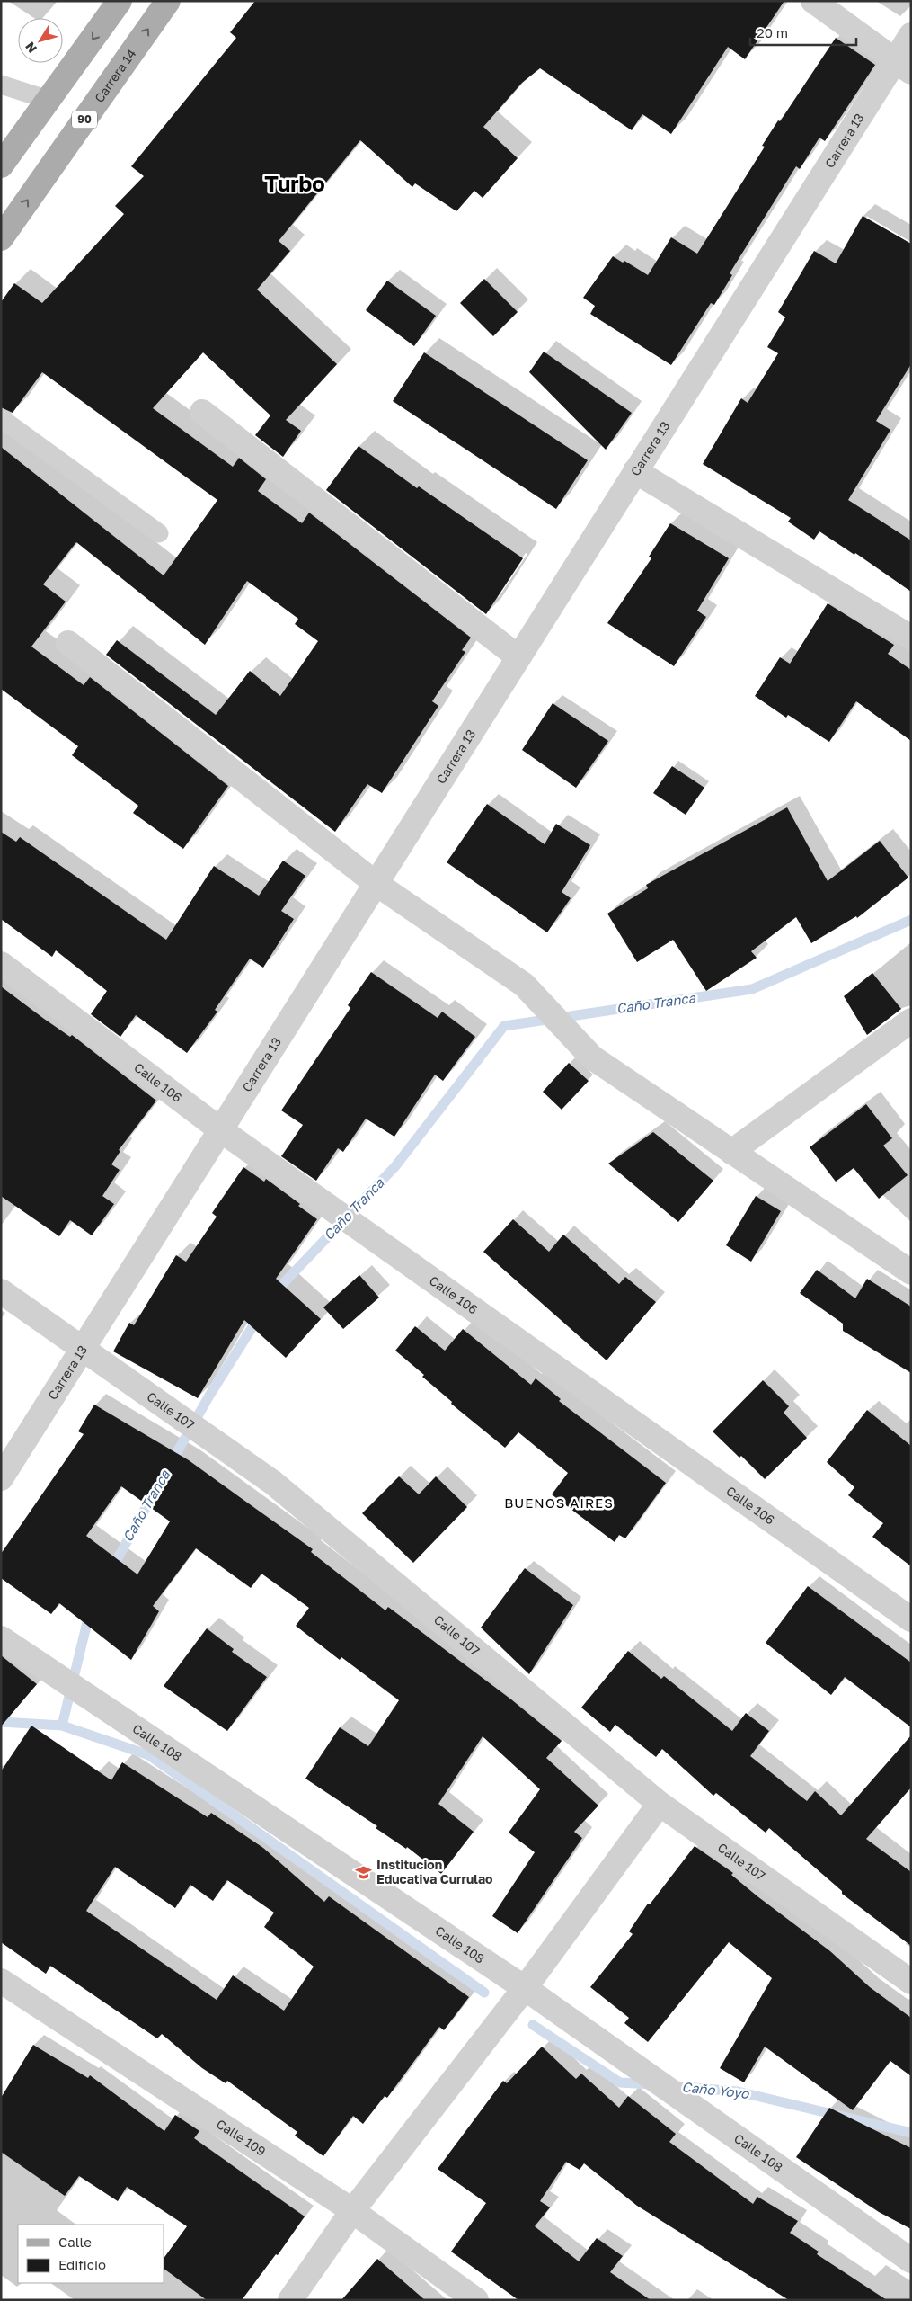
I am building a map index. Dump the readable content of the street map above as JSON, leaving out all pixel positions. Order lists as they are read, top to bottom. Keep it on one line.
{"streets":{"main road":["Carrera 14","90"],"street":["Carrera 13","Calle 106","Calle 107","Calle 108","Calle 109"]},"crossings":[["Carrera 13","Calle 106"],["Carrera 13","Calle 107"]],"districts":["Turbo","BUENOS AIRES"],"water":["Caño Tranca","Caño Yoyo"],"places":{"school or university":["Institucion Educativa Currulao"]},"legend":["Calle","Edificio"],"scale_bar":"20 m","north":"bottom left"}
